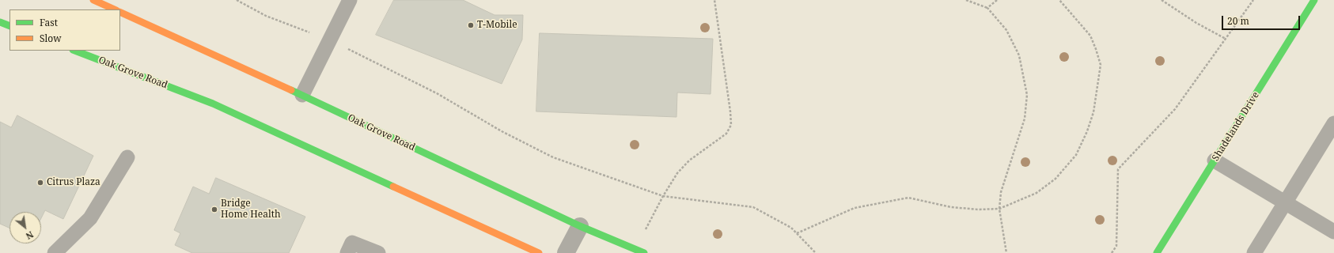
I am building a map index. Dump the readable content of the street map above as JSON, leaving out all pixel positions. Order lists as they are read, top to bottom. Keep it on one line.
{"streets":{"main road":["Oak Grove Road","Shadelands Drive"]},"places":["T-Mobile","Citrus Plaza","Bridge Home Health"],"legend":["Fast","Slow"],"scale_bar":"20 m","north":"bottom right"}
